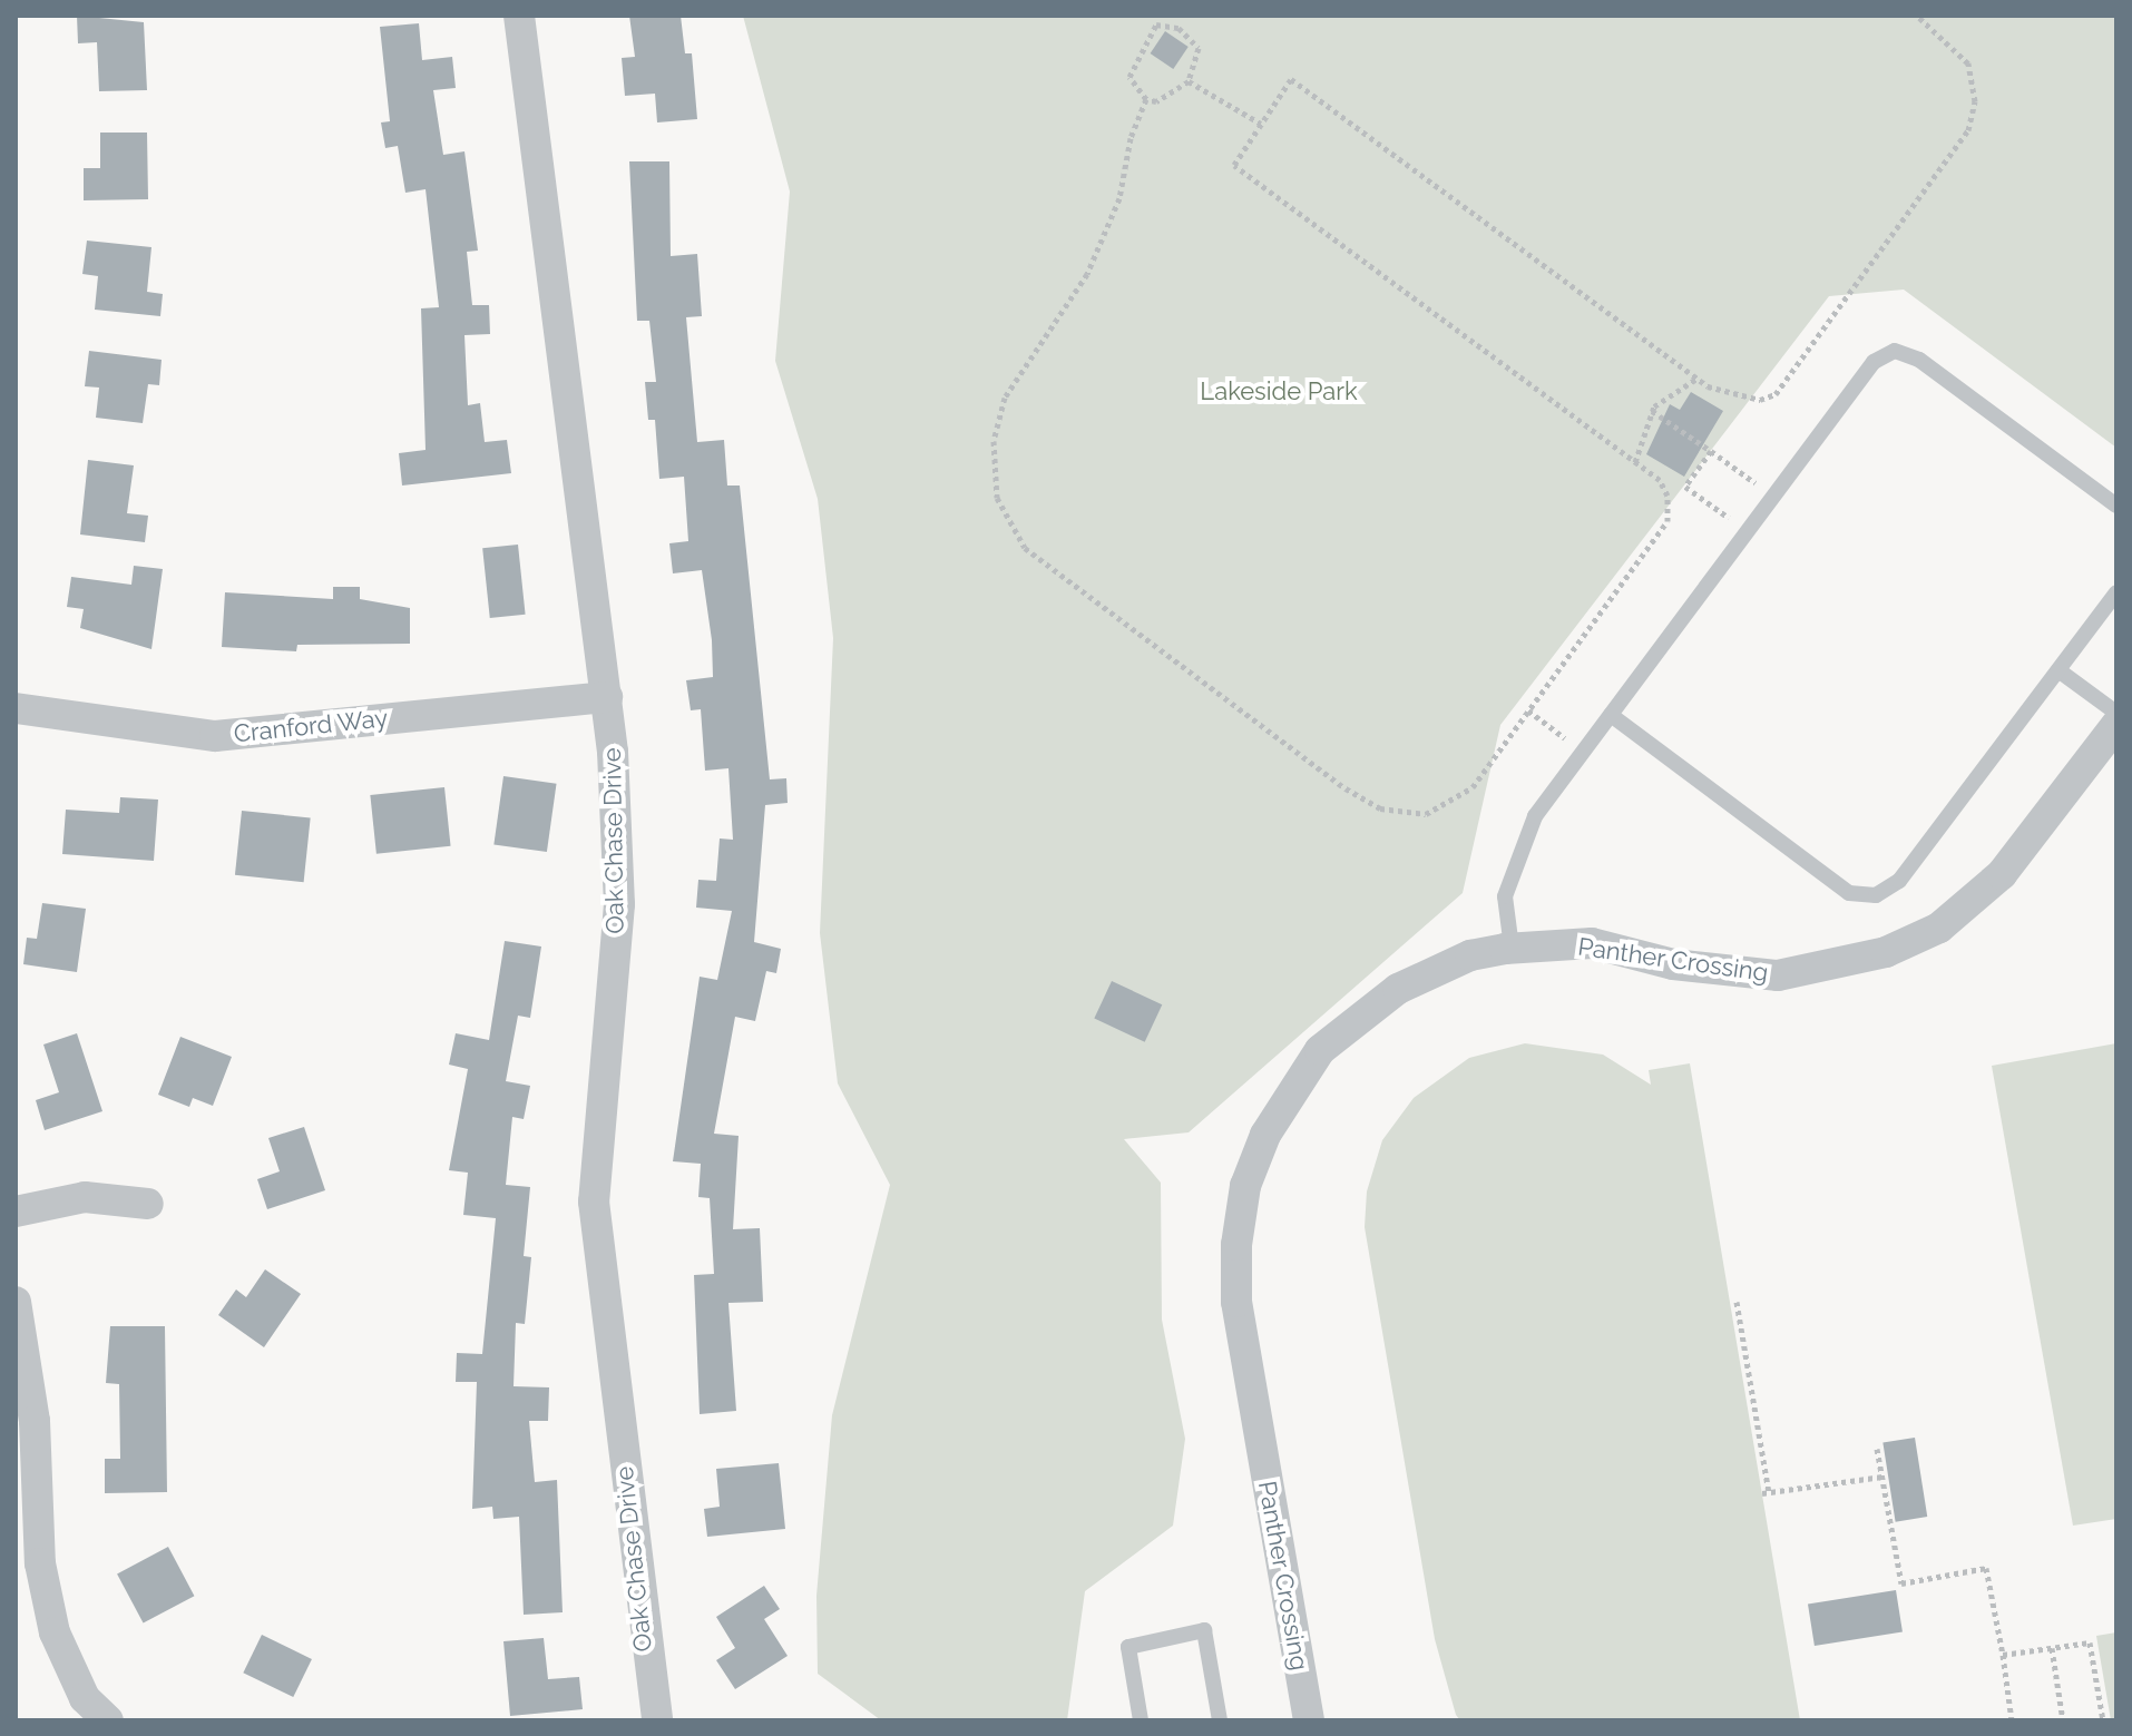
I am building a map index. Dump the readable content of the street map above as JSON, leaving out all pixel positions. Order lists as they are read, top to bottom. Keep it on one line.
{"streets":{"street":["Cranford Way","Oak Chase Drive","Panther Crossing"]},"crossings":[["Cranford Way","Oak Chase Drive"]],"parks":["Lakeside Park"]}
